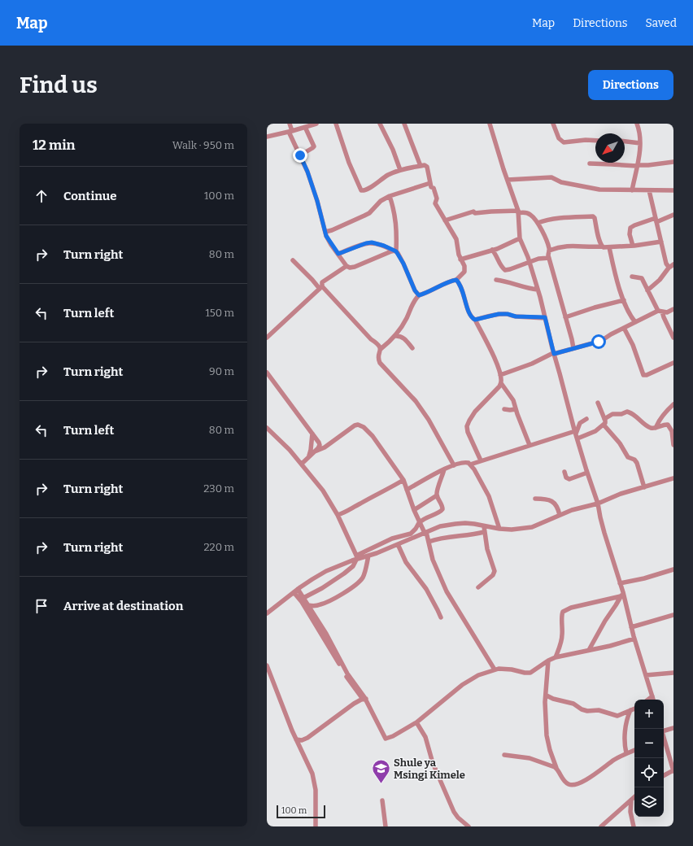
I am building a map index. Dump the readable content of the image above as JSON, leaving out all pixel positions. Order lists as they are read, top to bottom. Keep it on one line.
{"places":{"school or university":["Shule ya Msingi Kimele"]},"scale_bar":"100 m","north":"bottom left","page":{"header":"Map","nav":["Map","Directions","Saved"],"buttons":"Directions","title":"Find us","heading":["12 min","Walk · 950 m"],"list":[["Continue","100 m"],["Turn right","80 m"],["Turn left","150 m"],["Turn right","90 m"],["Turn left","80 m"],["Turn right","230 m"],["Turn right","220 m"],"Arrive at destination"],"map_buttons":["+","−"],"scale":"100 m"}}
